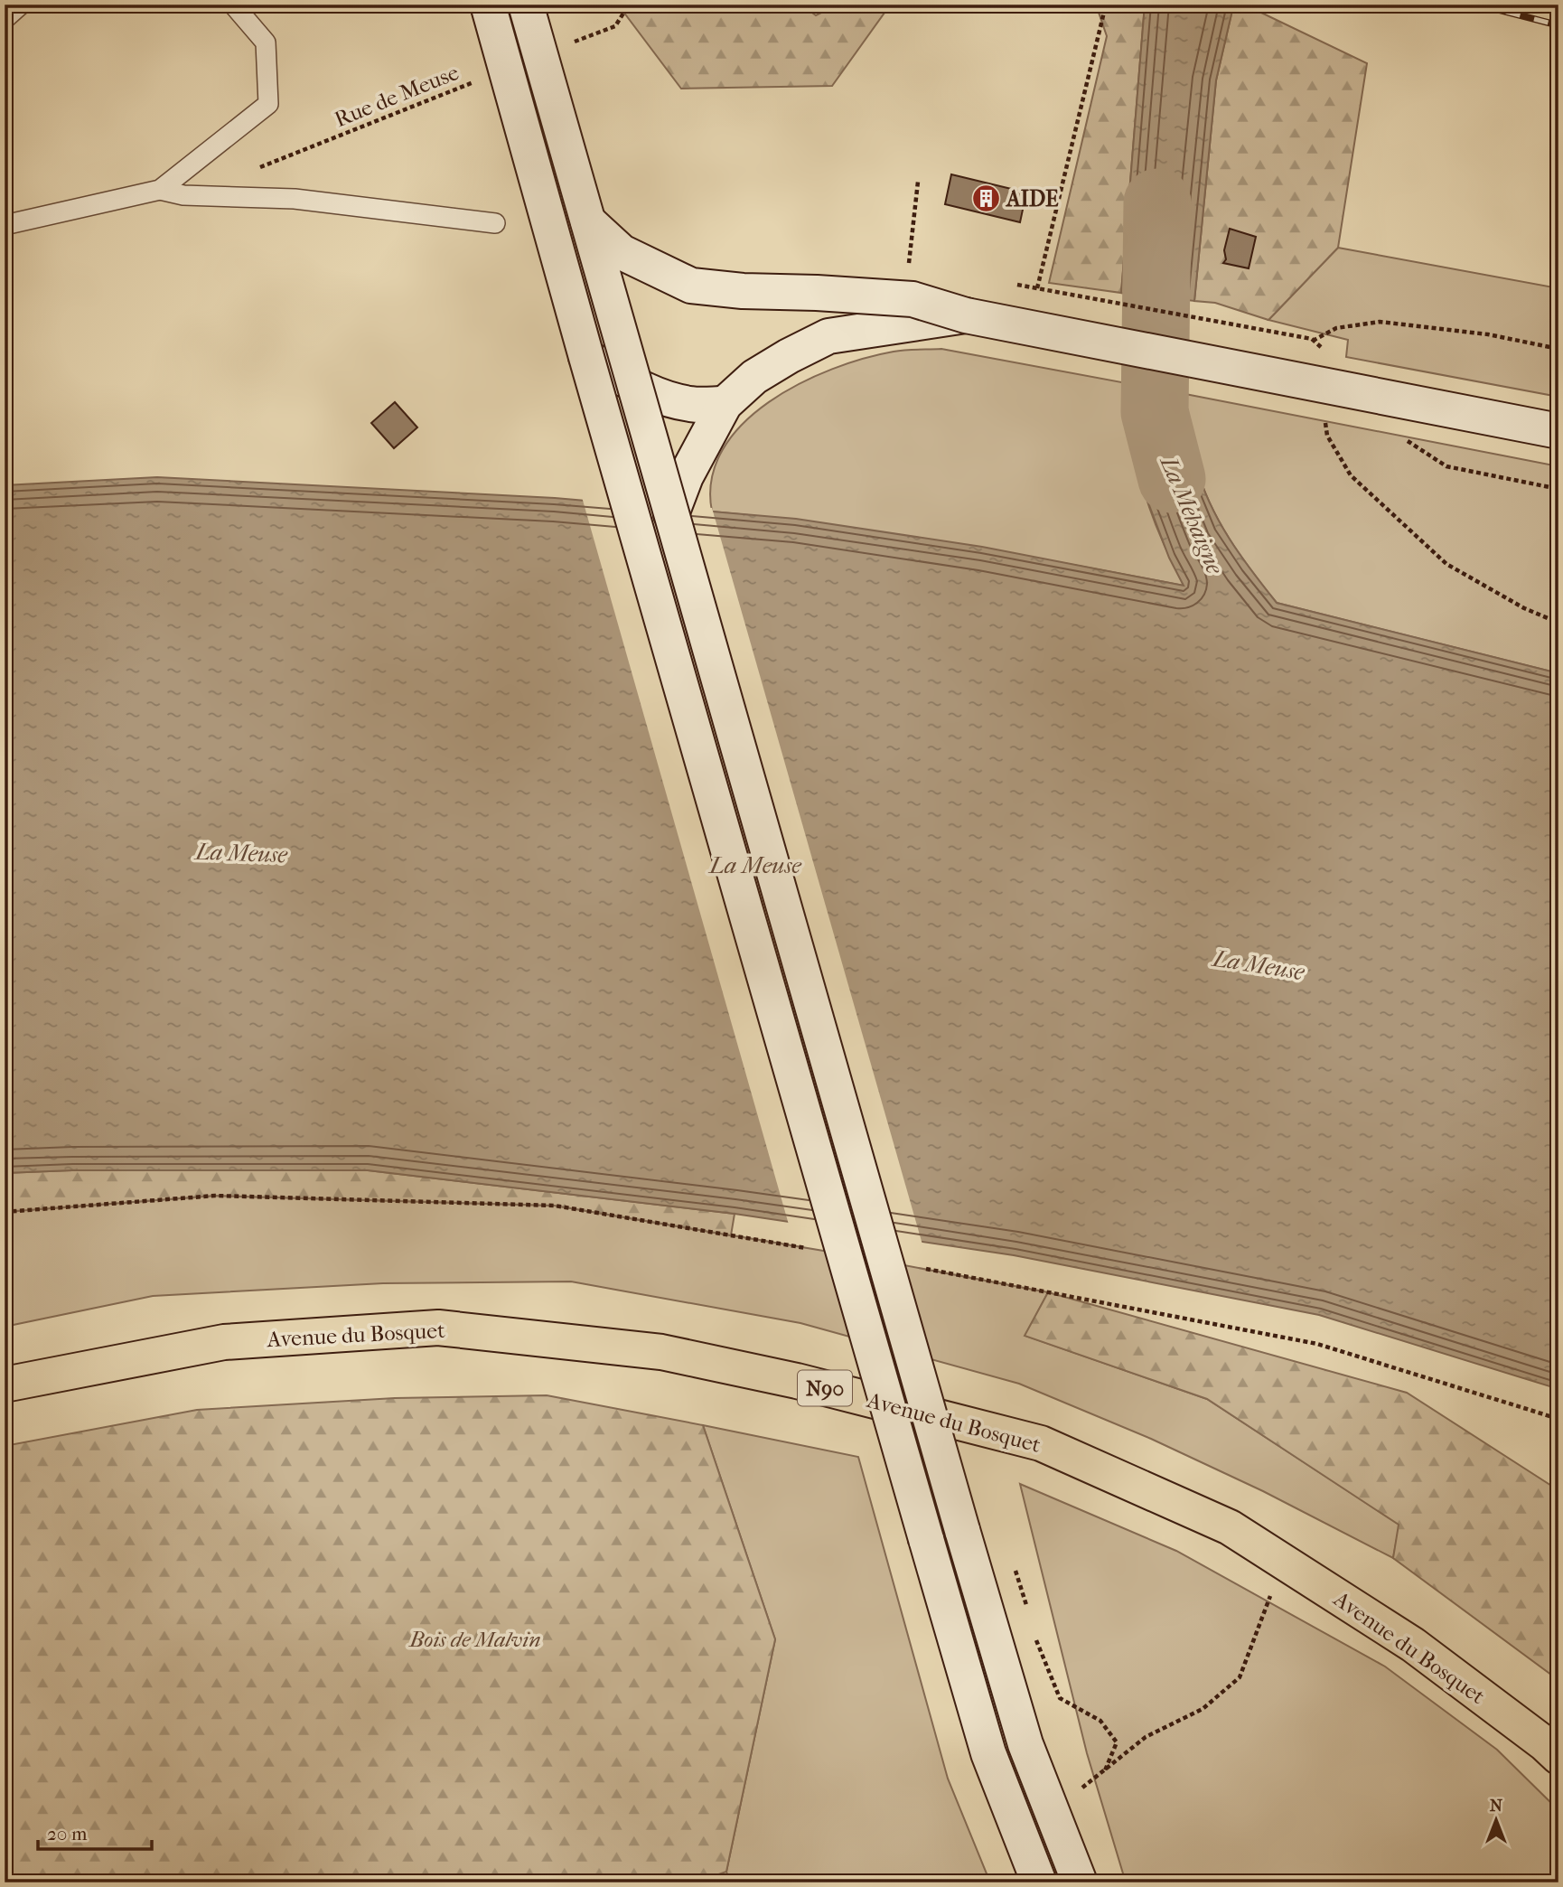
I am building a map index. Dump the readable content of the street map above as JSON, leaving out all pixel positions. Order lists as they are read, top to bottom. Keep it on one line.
{"streets":{"main road":["Avenue du Bosquet","N90"],"path":["Rue de Meuse"]},"water":["La Mehaigne","La Meuse"],"parks":["Bois de Malvin"],"places":{"building":["AIDE"]},"scale_bar":"20 m","north":"top"}
